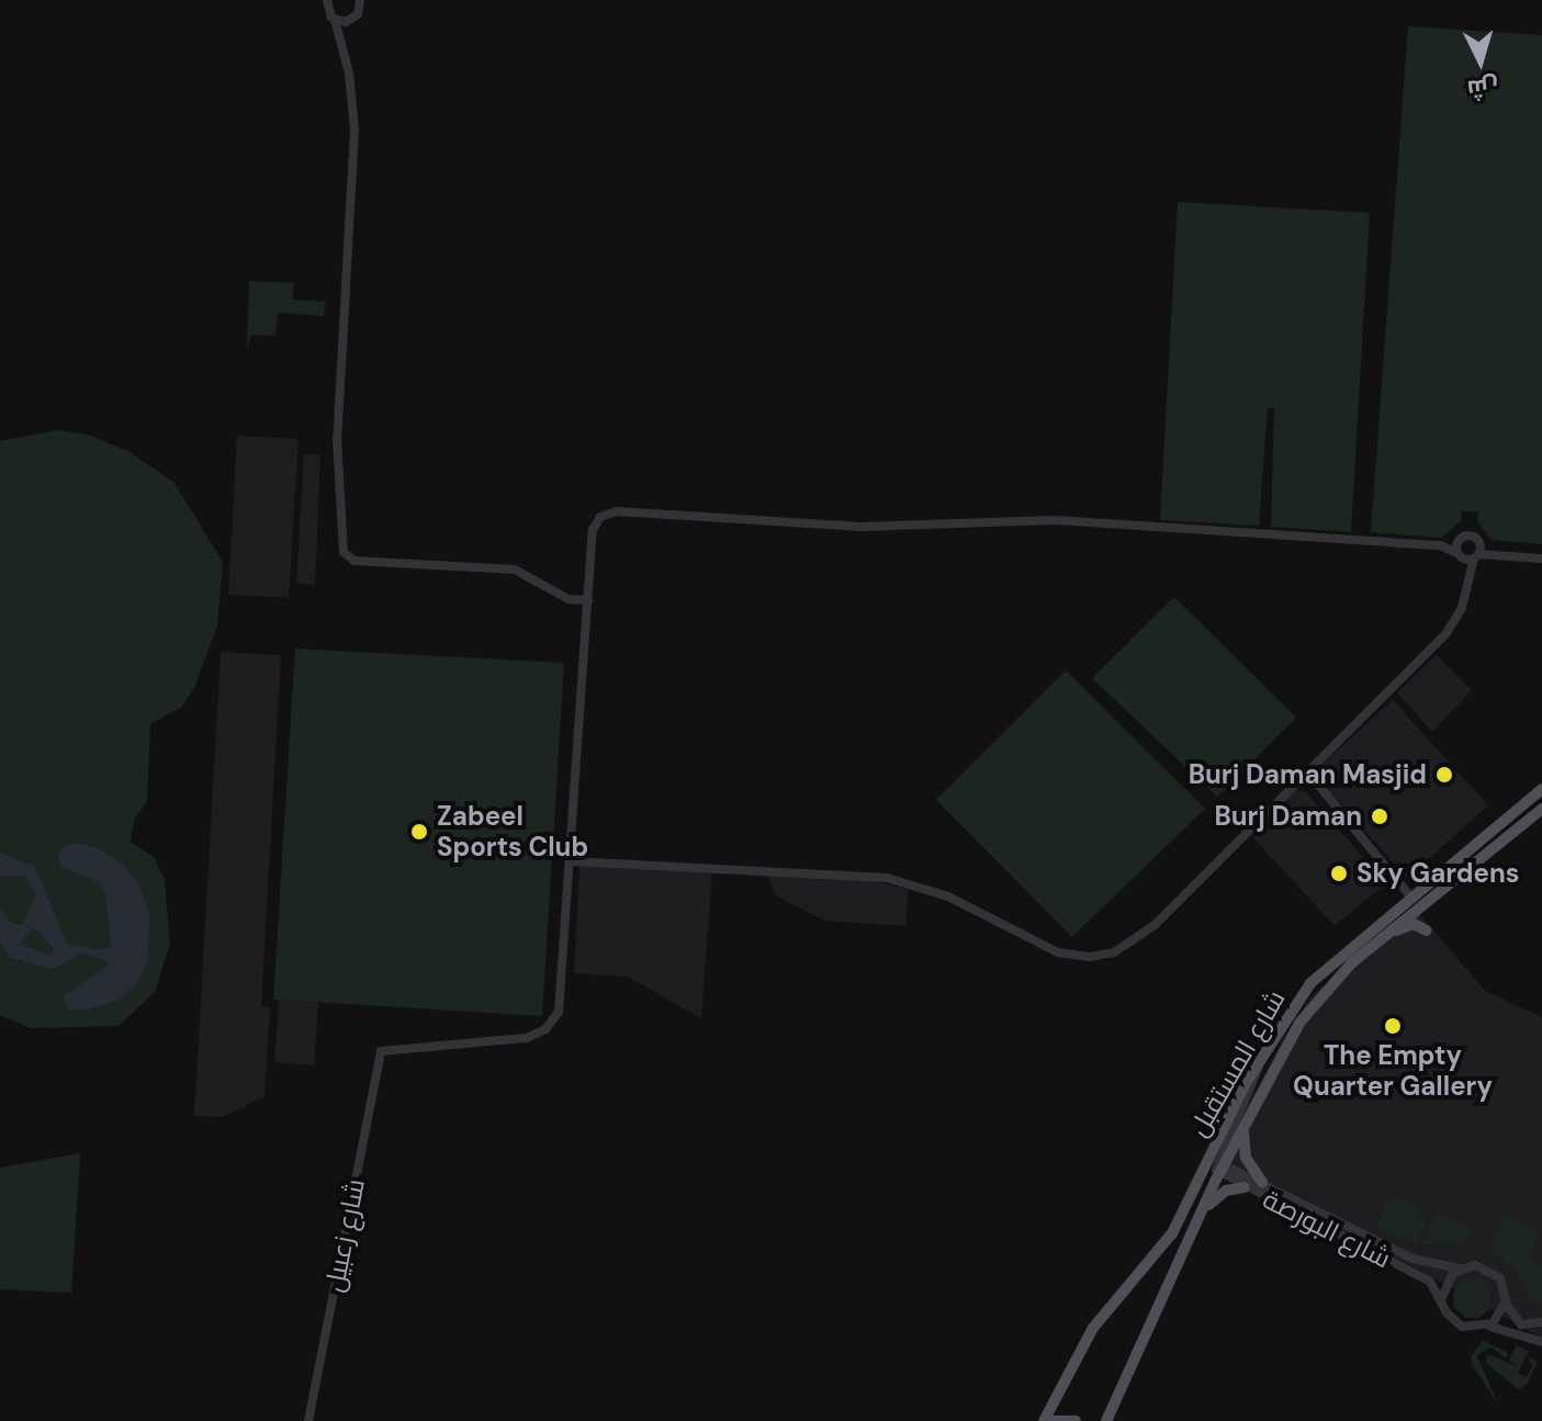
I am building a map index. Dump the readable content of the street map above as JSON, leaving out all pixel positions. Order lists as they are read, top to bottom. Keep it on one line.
{"streets":{"main road":["شارع المستقبل"],"street":["شارع البورصة","شارع زعبيل"]},"crossings":[["شارع المستقبل","شارع البورصة"]],"places":["Burj Daman Masjid","Burj Daman","Zabeel Sports Club","Sky Gardens","The Empty Quarter Gallery"],"north":"bottom"}
